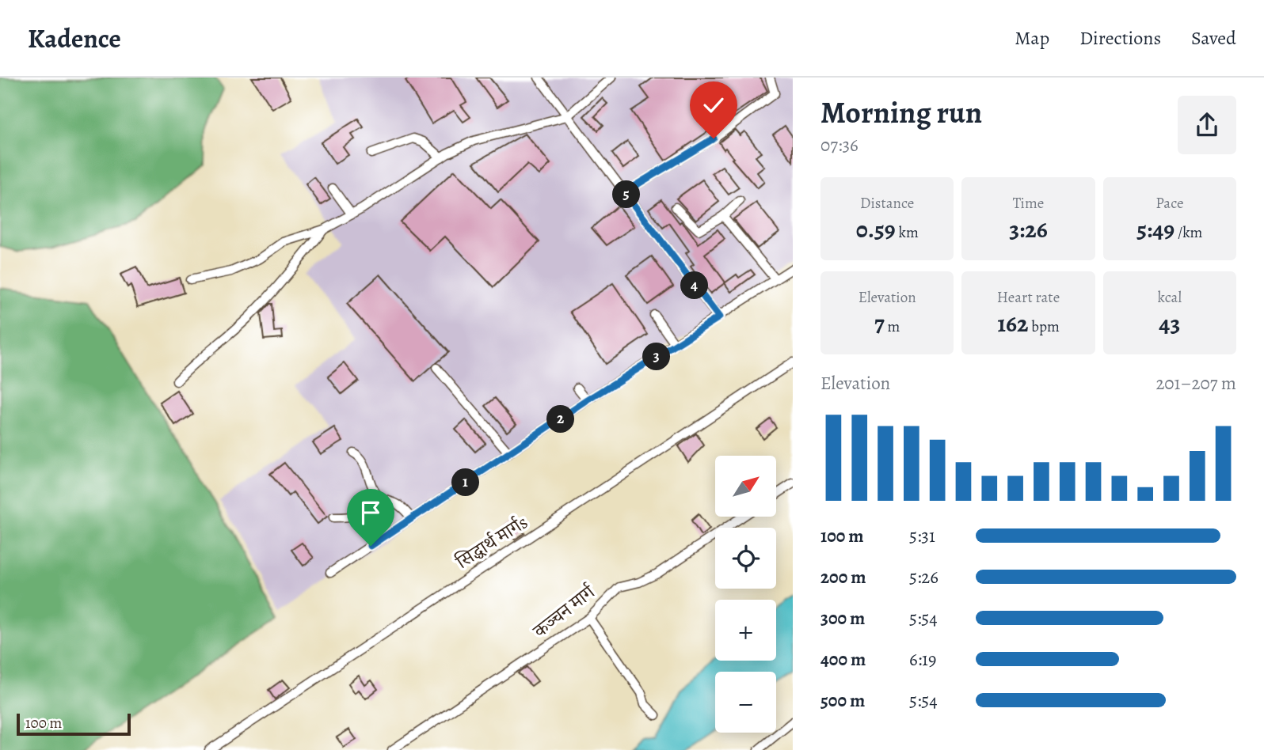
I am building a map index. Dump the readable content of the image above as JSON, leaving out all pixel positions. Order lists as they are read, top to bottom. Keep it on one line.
{"streets":{"street":["सिद्धार्थ मार्गs","कञ्चन मार्ग"]},"scale_bar":"100 m","north":"top right","page":{"header":"Kadence","nav":["Map","Directions","Saved"],"heading":["Morning run","07:36"],"stats":[["Distance","0.59 km"],["Time","3:26"],["Pace","5:49 /km"],["Elevation","7 m"],["Heart rate","162 bpm"],["kcal","43"]],"pins":["5","4","3","2","1"],"chart":["Elevation","201–207 m"],"map_buttons":["+","−"],"list":[{"name":"100 m","note":"5:31"},{"name":"200 m","note":"5:26"},{"name":"300 m","note":"5:54"},{"name":"400 m","note":"6:19"},{"name":"500 m","note":"5:54"}],"scale":"100 m"}}
